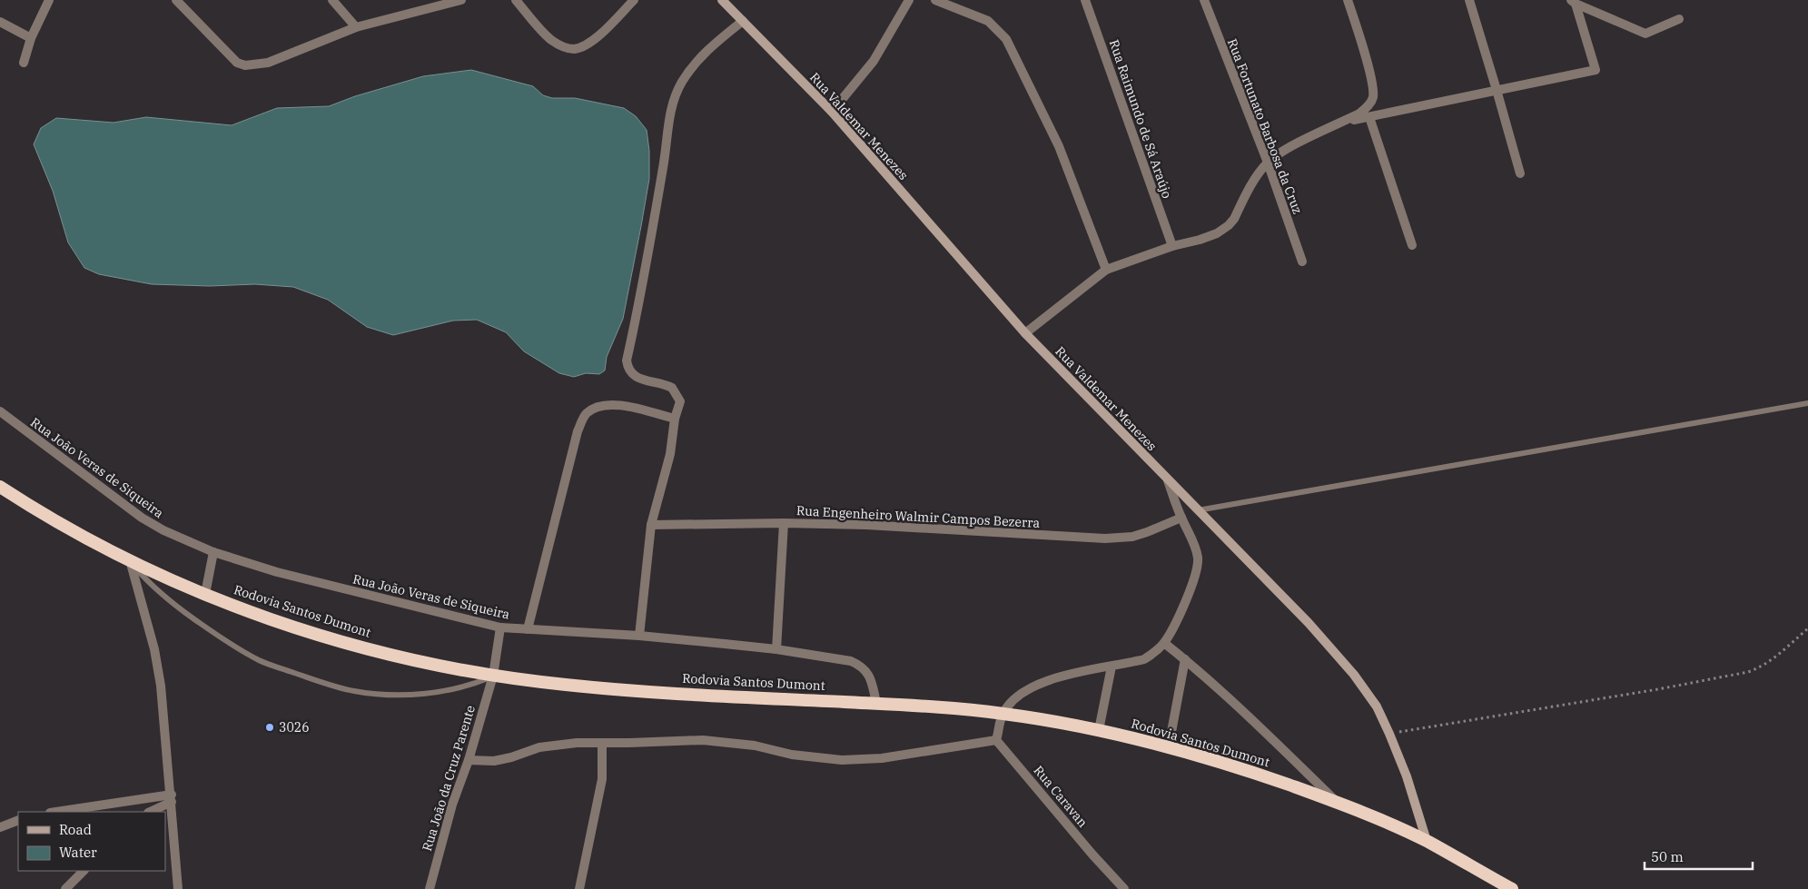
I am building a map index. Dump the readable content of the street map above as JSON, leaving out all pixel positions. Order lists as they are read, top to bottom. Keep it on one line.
{"streets":{"highway":["Rodovia Santos Dumont"],"main road":["Rua Valdemar Menezes"],"street":["Rua Raimundo de Sá Araújo","Rua Fortunato Barbosa da Cruz","Rua João Veras de Siqueira","Rua Engenheiro Walmir Campos Bezerra","Rua João da Cruz Parente","Rua Caravan"]},"crossings":[["Rua Valdemar Menezes","Rodovia Santos Dumont"],["Rua João Veras de Siqueira","Rodovia Santos Dumont"],["Rua João Veras de Siqueira","Rua João da Cruz Parente"],["Rodovia Santos Dumont","Rua João da Cruz Parente"]],"places":["3026"],"legend":["Road","Water"],"scale_bar":"50 m"}
